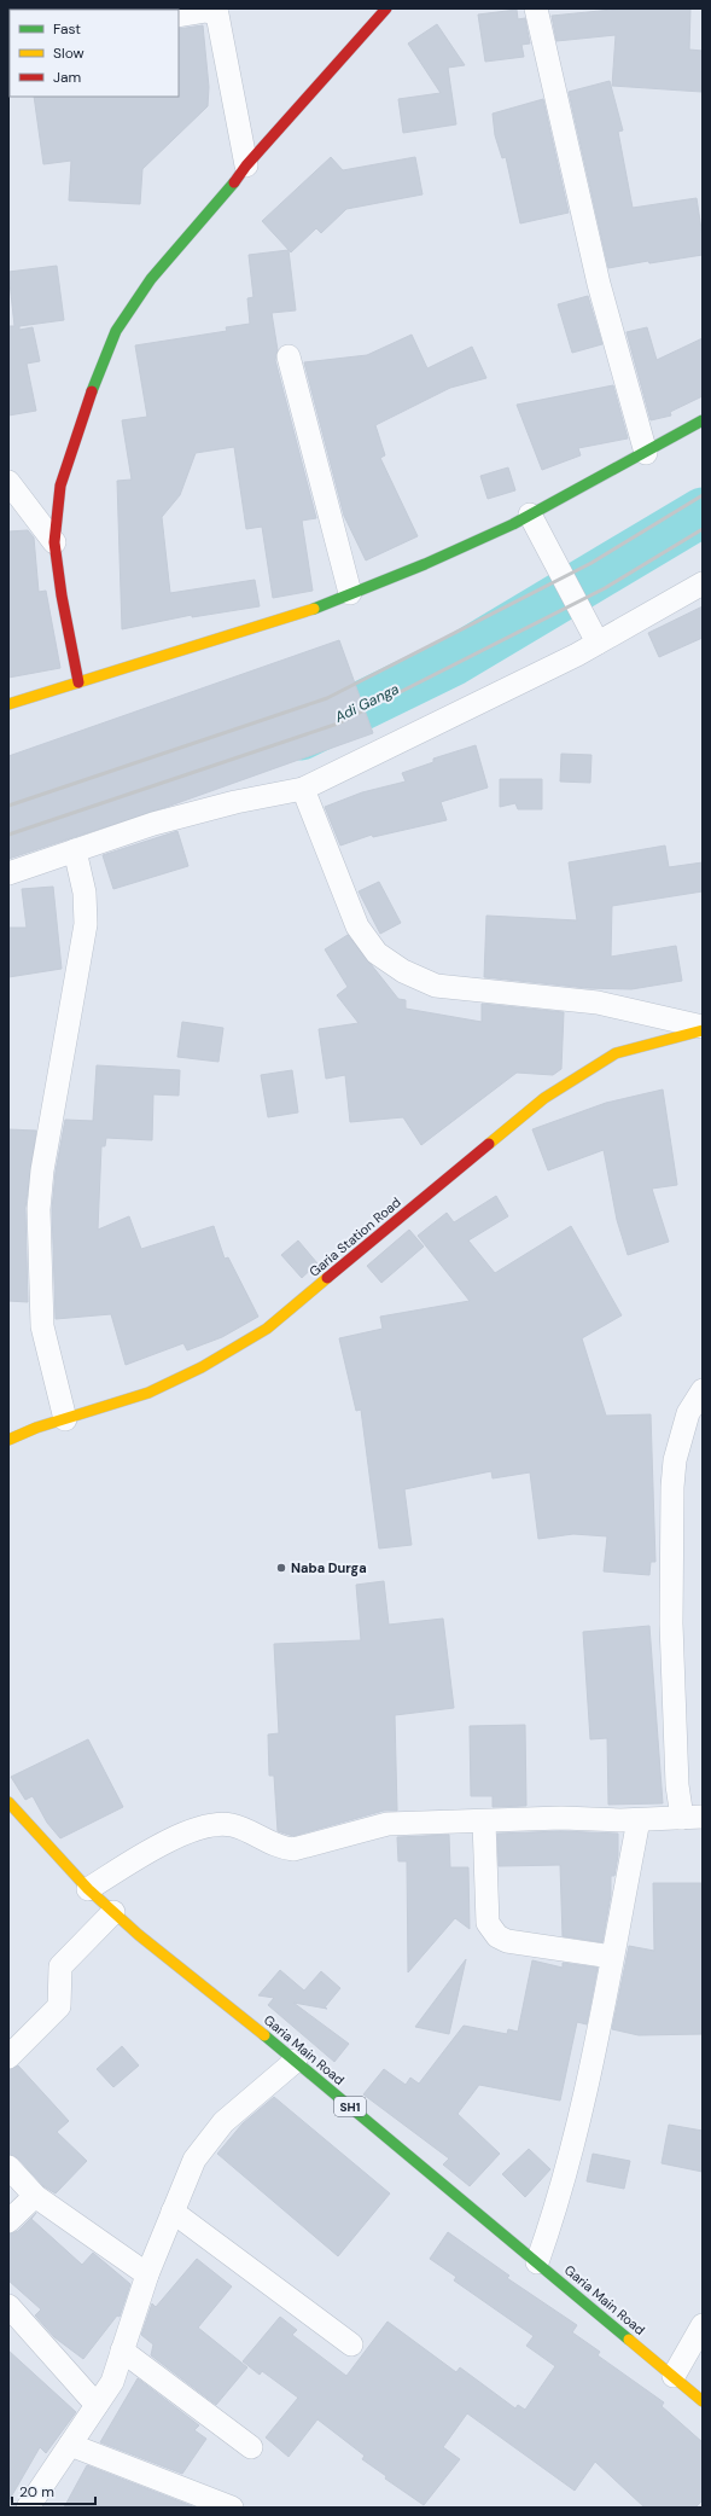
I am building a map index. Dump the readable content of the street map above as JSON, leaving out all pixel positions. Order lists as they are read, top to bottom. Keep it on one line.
{"streets":{"main road":["Garia Station Road","Garia Main Road","SH1"]},"water":["Adi Ganga"],"places":["Naba Durga"],"legend":["Fast","Slow","Jam"],"scale_bar":"20 m"}
